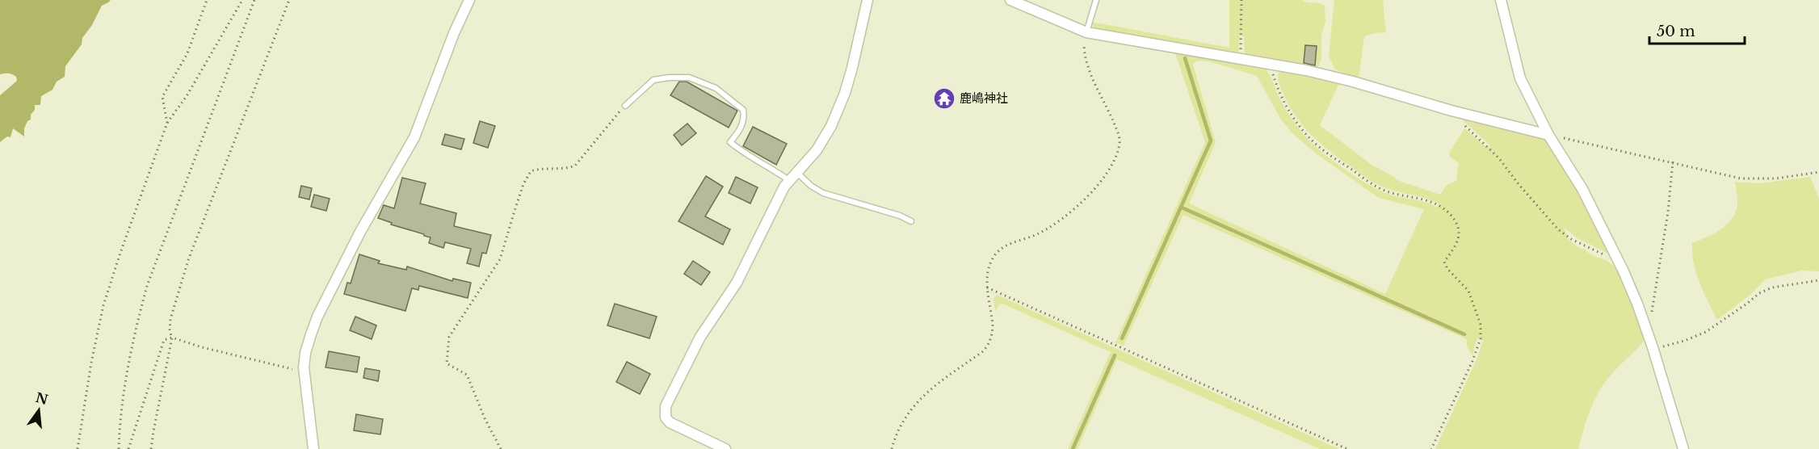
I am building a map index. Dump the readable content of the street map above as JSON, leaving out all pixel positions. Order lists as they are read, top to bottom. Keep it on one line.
{"places":{"temple":["鹿嶋神社"]},"scale_bar":"50 m","north":"top"}
